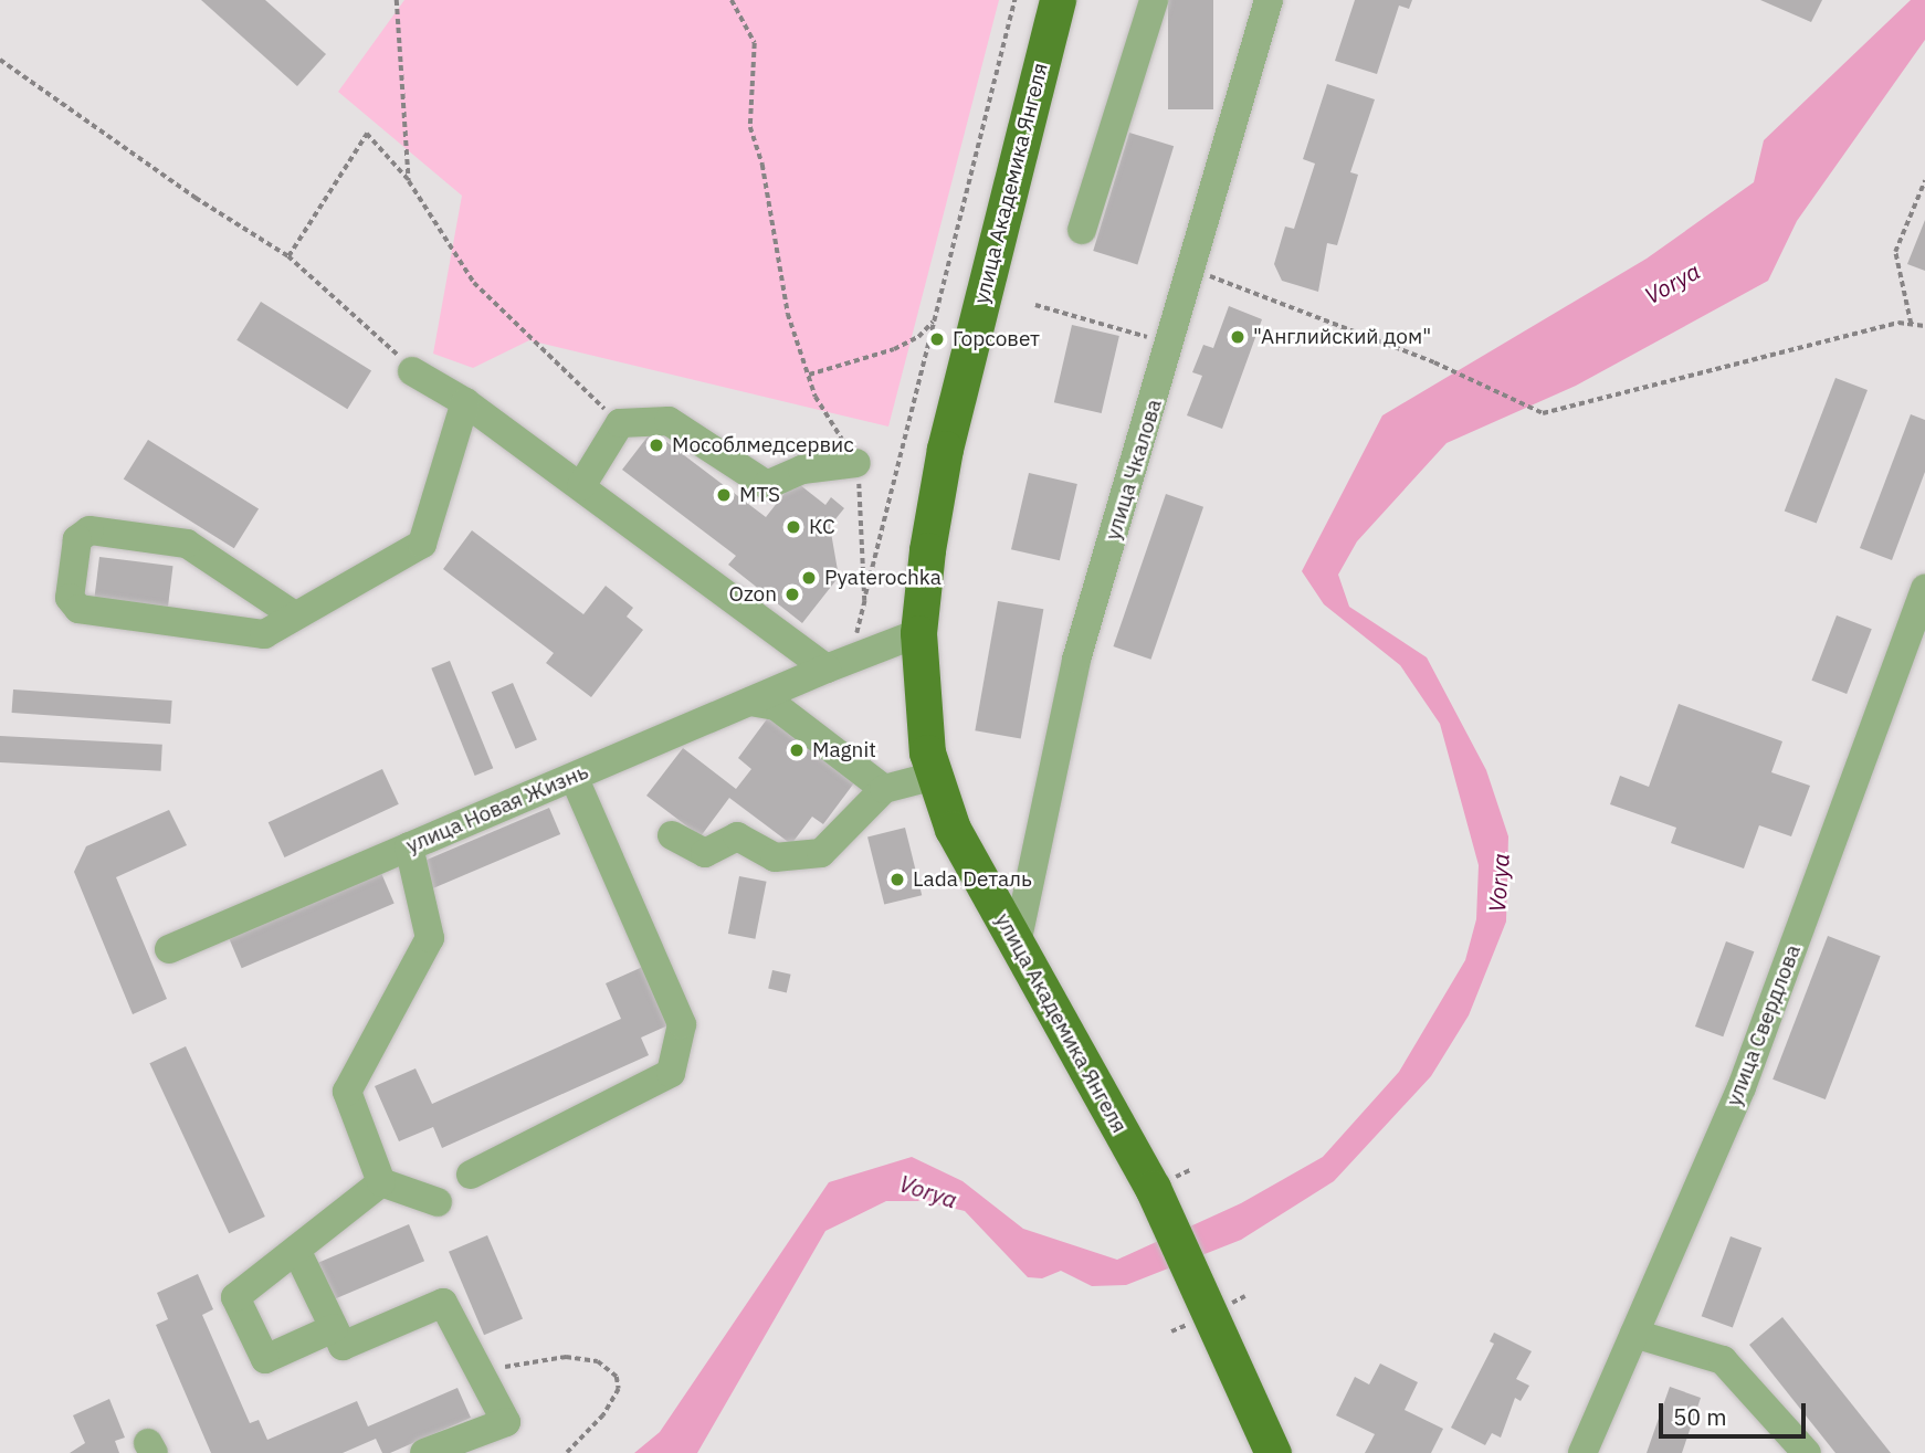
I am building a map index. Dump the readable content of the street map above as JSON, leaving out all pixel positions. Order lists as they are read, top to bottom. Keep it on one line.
{"streets":{"main road":["улица Академика Янгеля"],"street":["улица Чкалова","улица Новая Жизнь","улица Свердлова"]},"crossings":[["улица Академика Янгеля","улица Чкалова"],["улица Академика Янгеля","улица Новая Жизнь"]],"water":["Vorya"],"places":["\"Английский дом\"","Горсовет","Мособлмедсервис","MTS","КС","Pyaterochka","Ozon","Magnit","Lada Dеталь"],"scale_bar":"50 m"}
